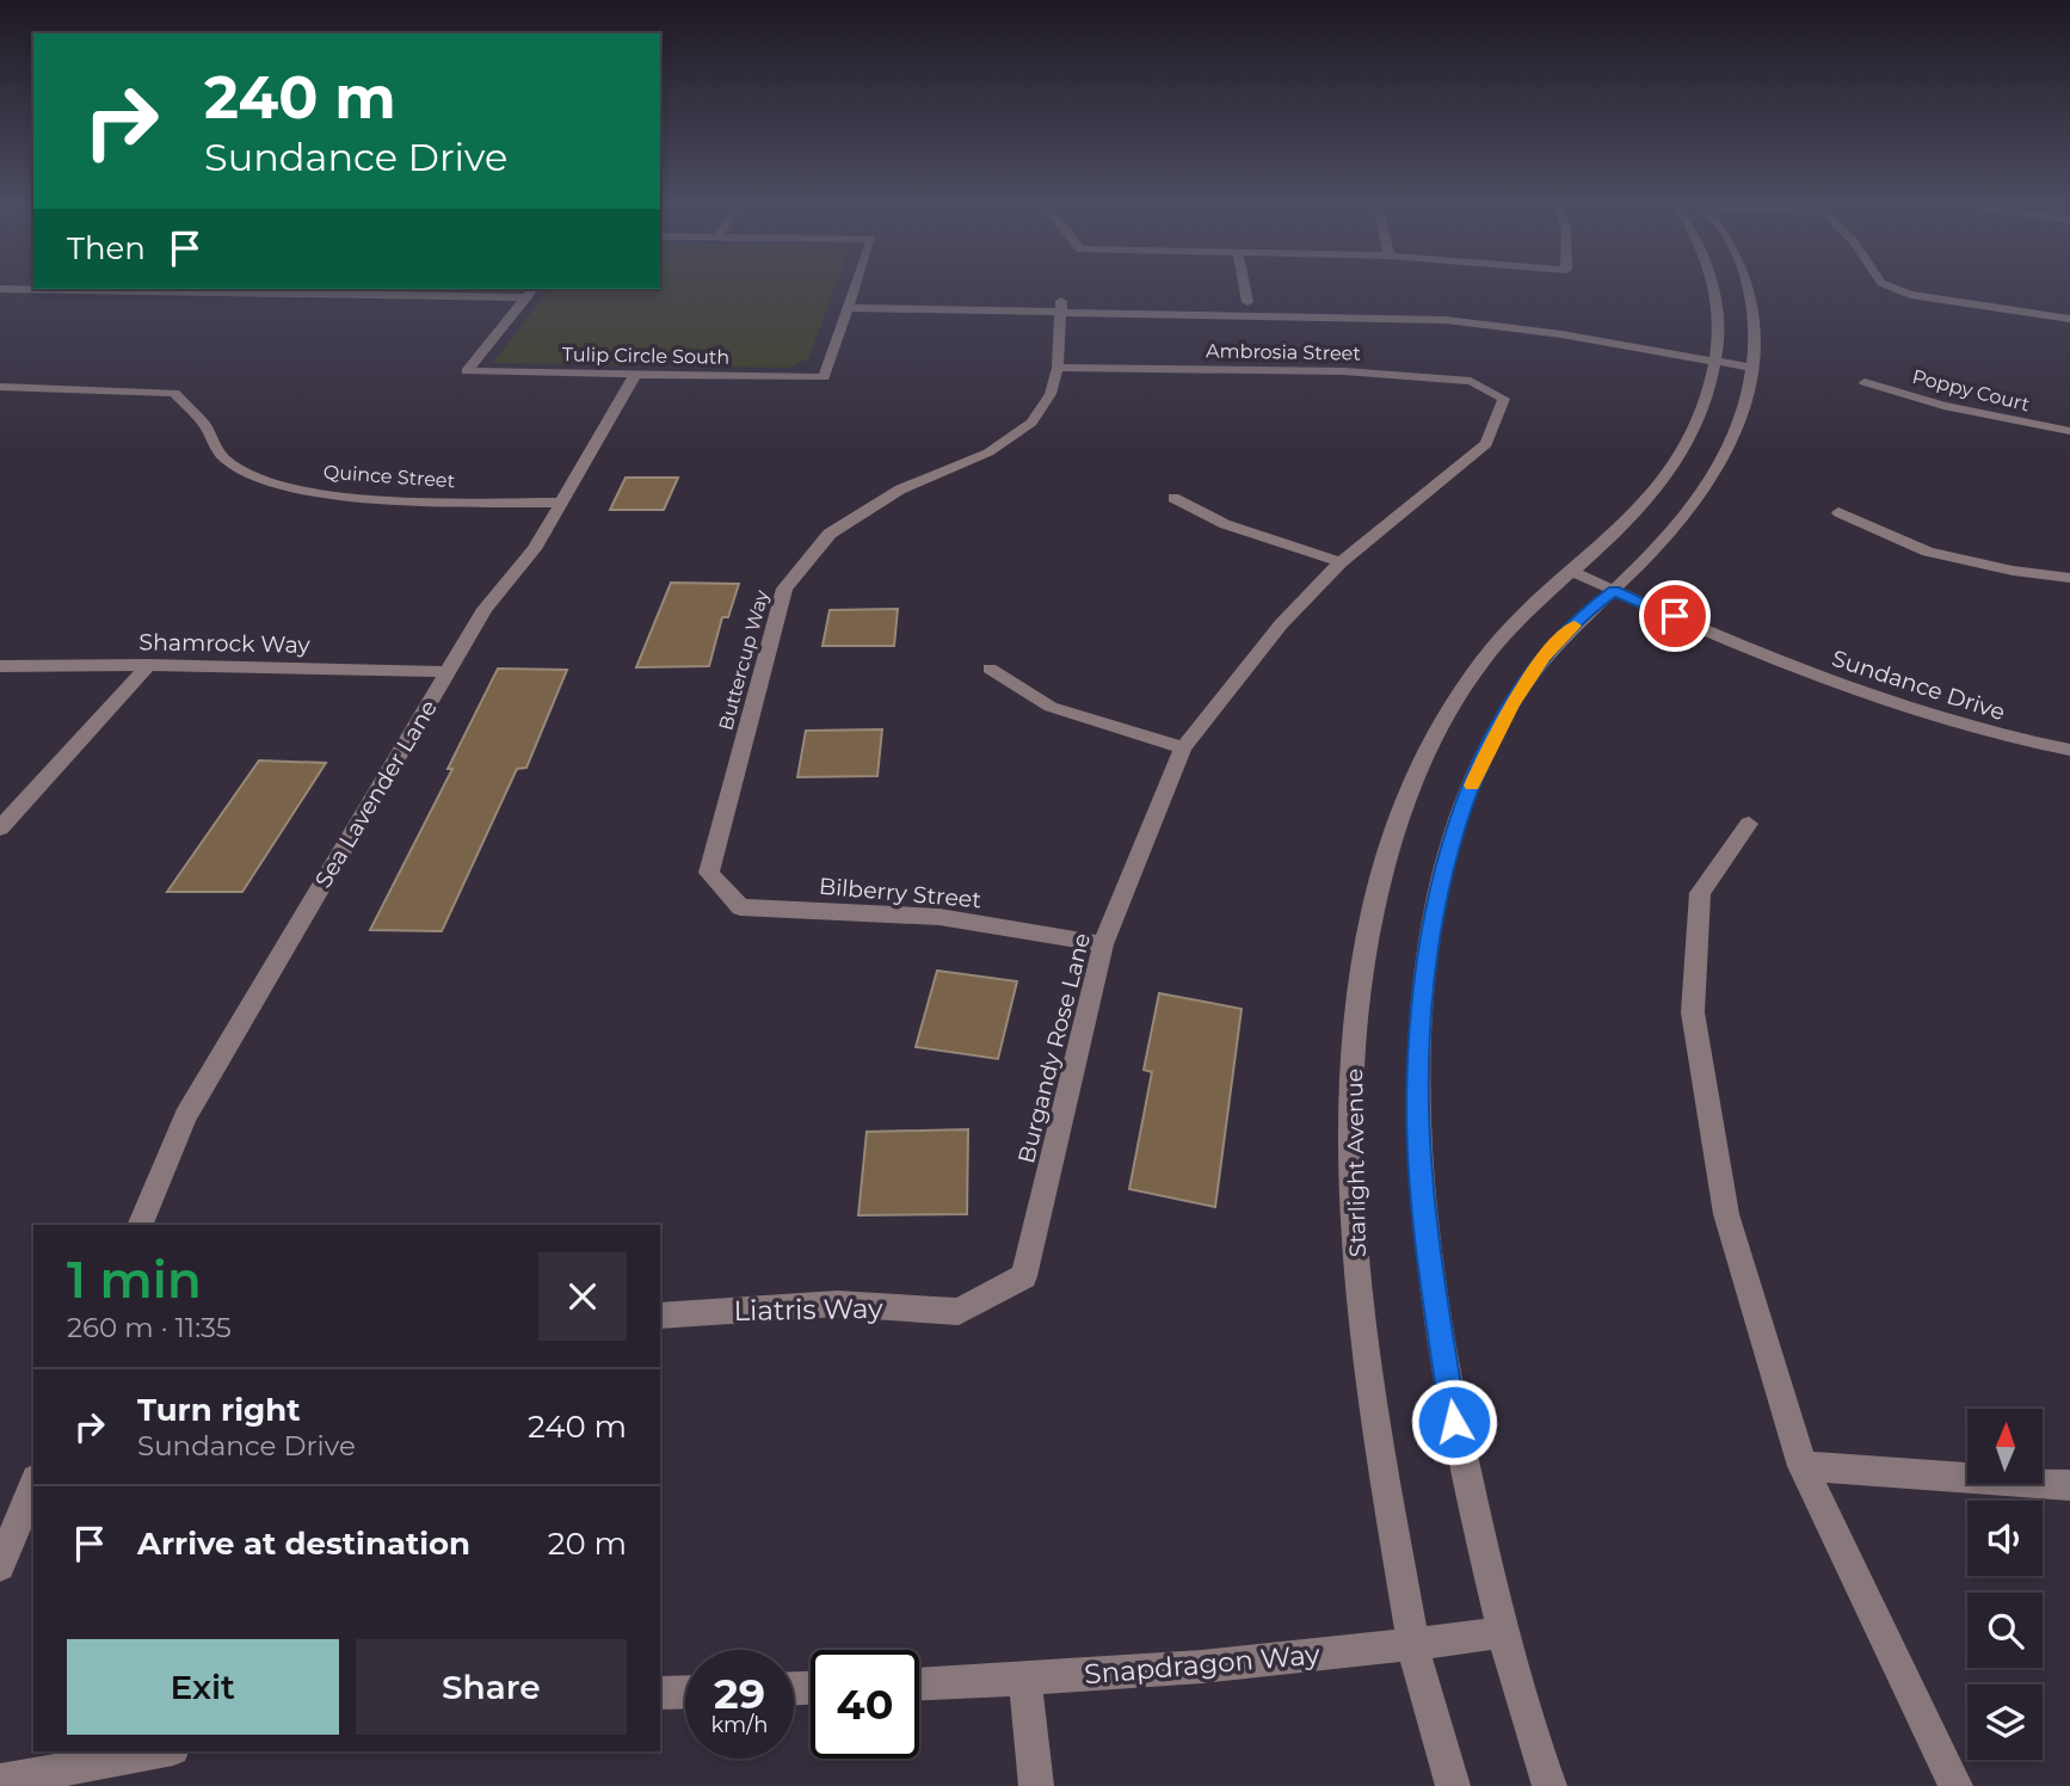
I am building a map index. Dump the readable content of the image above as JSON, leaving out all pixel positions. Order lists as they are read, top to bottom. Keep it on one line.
{"streets":{"street":["Ambrosia Street","Tulip Circle South","Poppy Court","Quince Street","Shamrock Way","Buttercup Way","Sundance Drive","Sea Lavender Lane","Bilberry Street","Burgandy Rose Lane","Starlight Avenue","Liatris Way","Snapdragon Way"]},"crossings":[["Ambrosia Street","Buttercup Way"],["Ambrosia Street","Burgandy Rose Lane"],["Tulip Circle South","Sea Lavender Lane"],["Quince Street","Sea Lavender Lane"],["Shamrock Way","Sea Lavender Lane"],["Buttercup Way","Bilberry Street"],["Sundance Drive","Starlight Avenue"],["Bilberry Street","Burgandy Rose Lane"],["Burgandy Rose Lane","Liatris Way"],["Starlight Avenue","Snapdragon Way"]],"north":"top","page":{"turn":["240 m","Sundance Drive"],"then":"Then","heading":["1 min","260 m · 11:35"],"list":[{"name":"Turn right","note":"Sundance Drive","value":"240 m"},{"name":"Arrive at destination","value":"20 m"}],"buttons":["Exit","Share"],"speed":"29 km/h","limit":"40"}}
